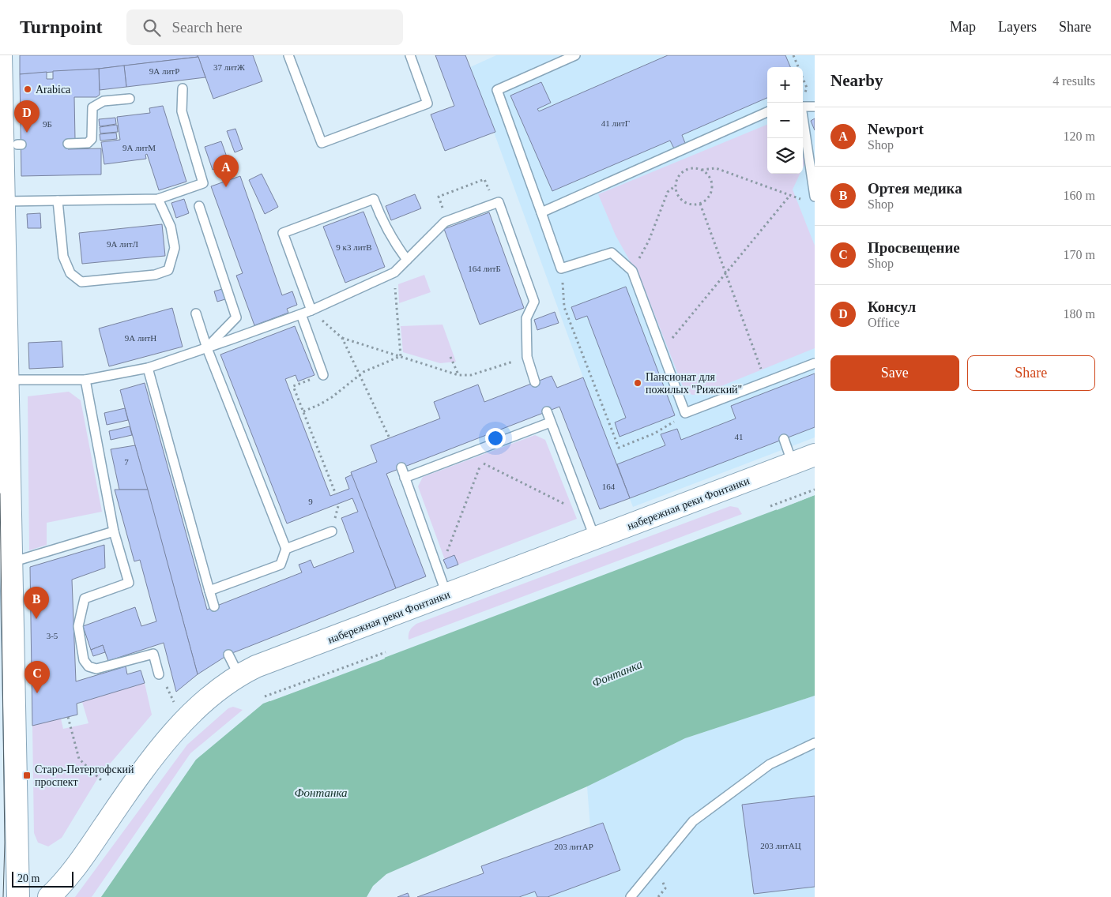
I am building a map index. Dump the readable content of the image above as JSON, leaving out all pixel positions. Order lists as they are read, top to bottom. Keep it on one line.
{"streets":{"street":["набережная реки Фонтанки"]},"water":["Фонтанка"],"places":{"other":["Arabica","Пансионат для пожилых \"Рижский\""],"transit":["Старо-Петергофский проспект"]},"house_numbers":["37 литЖ","9А литР","41 литГ","9Б","9А литМ","9А литЛ","9 к3 литВ","164 литБ","9А литН","41","7","164","9","3-5","203 литАЦ","203 литАР"],"scale_bar":"20 m","page":{"header":"Turnpoint","search":"Search here","nav":["Map","Layers","Share"],"heading":["Nearby","4 results"],"map_buttons":["+","−"],"pins":["D","A","B","C"],"list":[{"mark":"A","name":"Newport","note":"Shop","value":"120 m"},{"mark":"B","name":"Ортея медика","note":"Shop","value":"160 m"},{"mark":"C","name":"Просвещение","note":"Shop","value":"170 m"},{"mark":"D","name":"Консул","note":"Office","value":"180 m"}],"buttons":["Save","Share"],"scale":"20 m"}}
